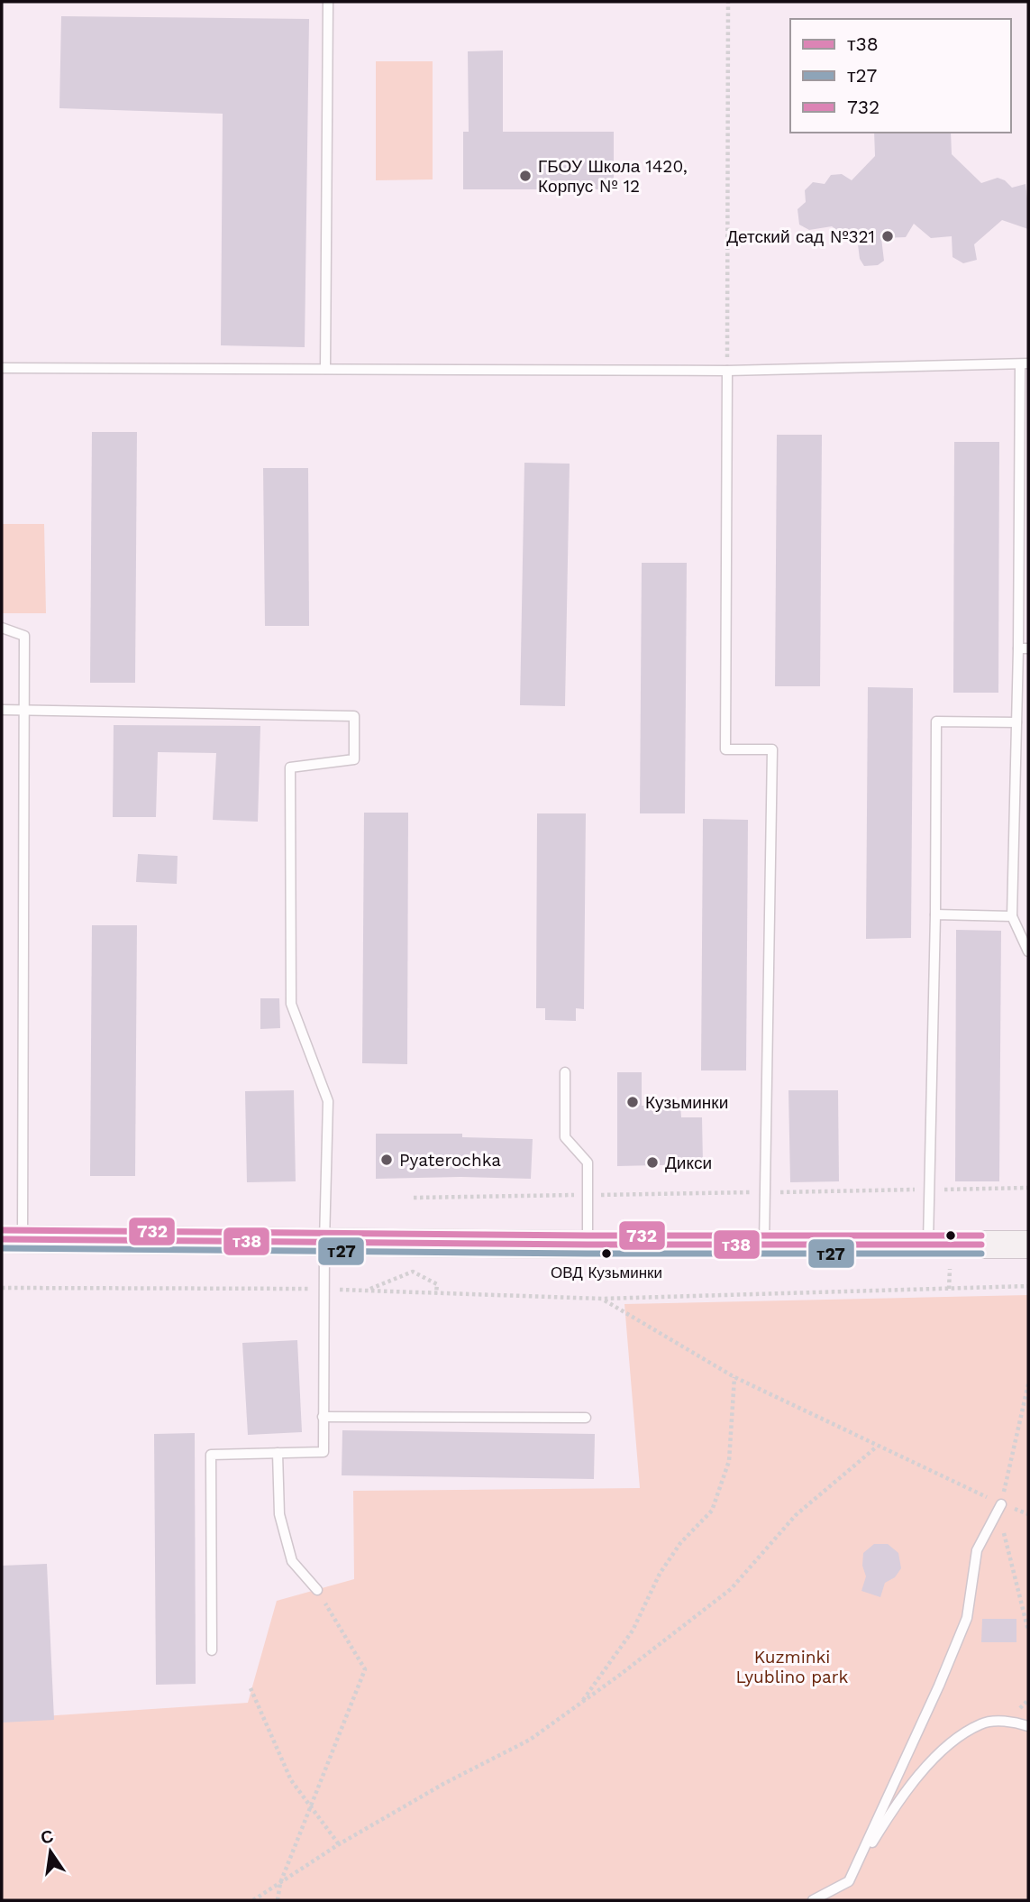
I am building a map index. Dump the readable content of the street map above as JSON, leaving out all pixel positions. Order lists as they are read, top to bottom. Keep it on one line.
{"parks":["Kuzminki Lyublino park"],"places":["ГБОУ Школа 1420, Корпус № 12","Детский сад №321","Кузьминки","Pyaterochka","Дикси","ОВД Кузьминки"],"lines":["transit line 732","transit line т38","transit line т27"],"legend":["т38","т27","732"],"north":"top"}
